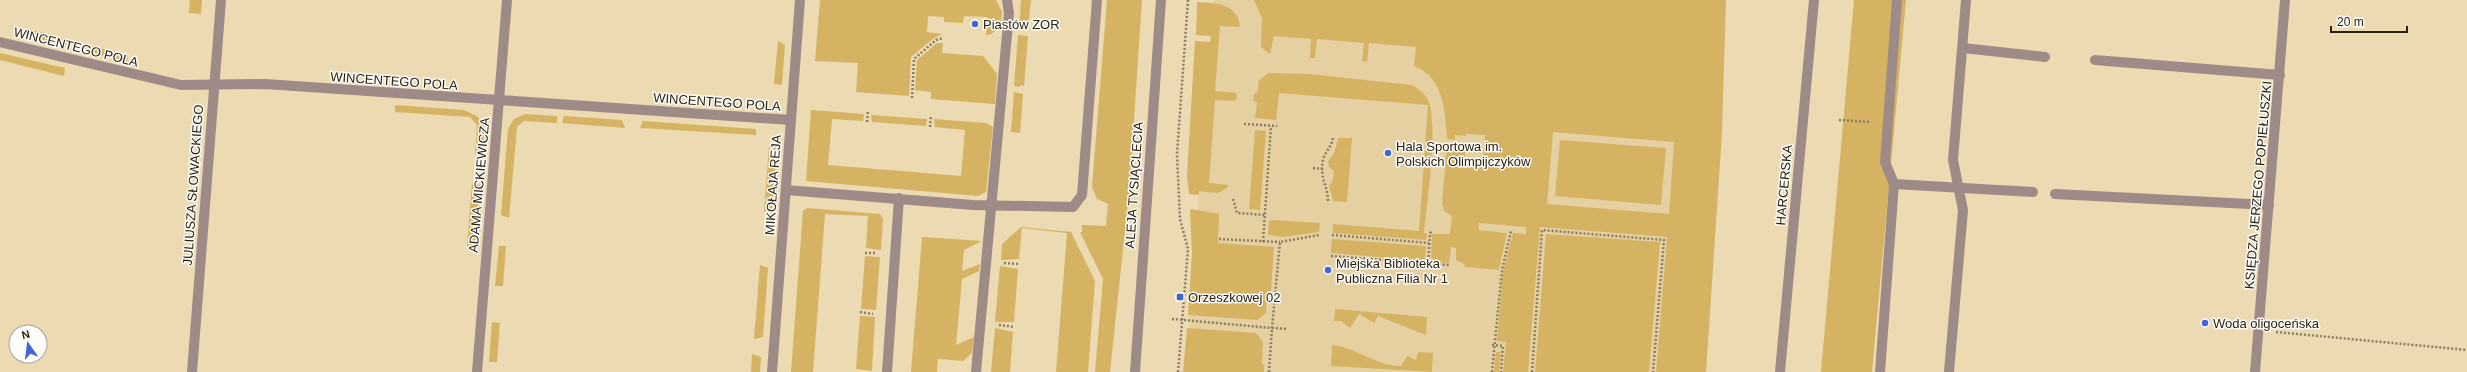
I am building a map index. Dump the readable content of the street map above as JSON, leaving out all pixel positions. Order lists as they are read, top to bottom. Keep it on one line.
{"streets":{"street":["WINCENTEGO POLA","JULIUSZA SŁOWACKIEGO","ADAMA MICKIEWICZA","MIKOŁAJA REJA","ALEJA TYSIĄCLECIA","HARCERSKA","KSIĘDZA JERZEGO POPIEŁUSZKI"]},"crossings":[["WINCENTEGO POLA","JULIUSZA SŁOWACKIEGO"],["WINCENTEGO POLA","ADAMA MICKIEWICZA"],["WINCENTEGO POLA","MIKOŁAJA REJA"]],"places":{"other":["Piastów ZOR","Hala Sportowa im. Polskich Olimpijczyków","Miejska Biblioteka Publiczna Filia Nr 1","Woda oligoceńska"],"transit":["Orzeszkowej 02"]},"scale_bar":"20 m","north":"top"}
